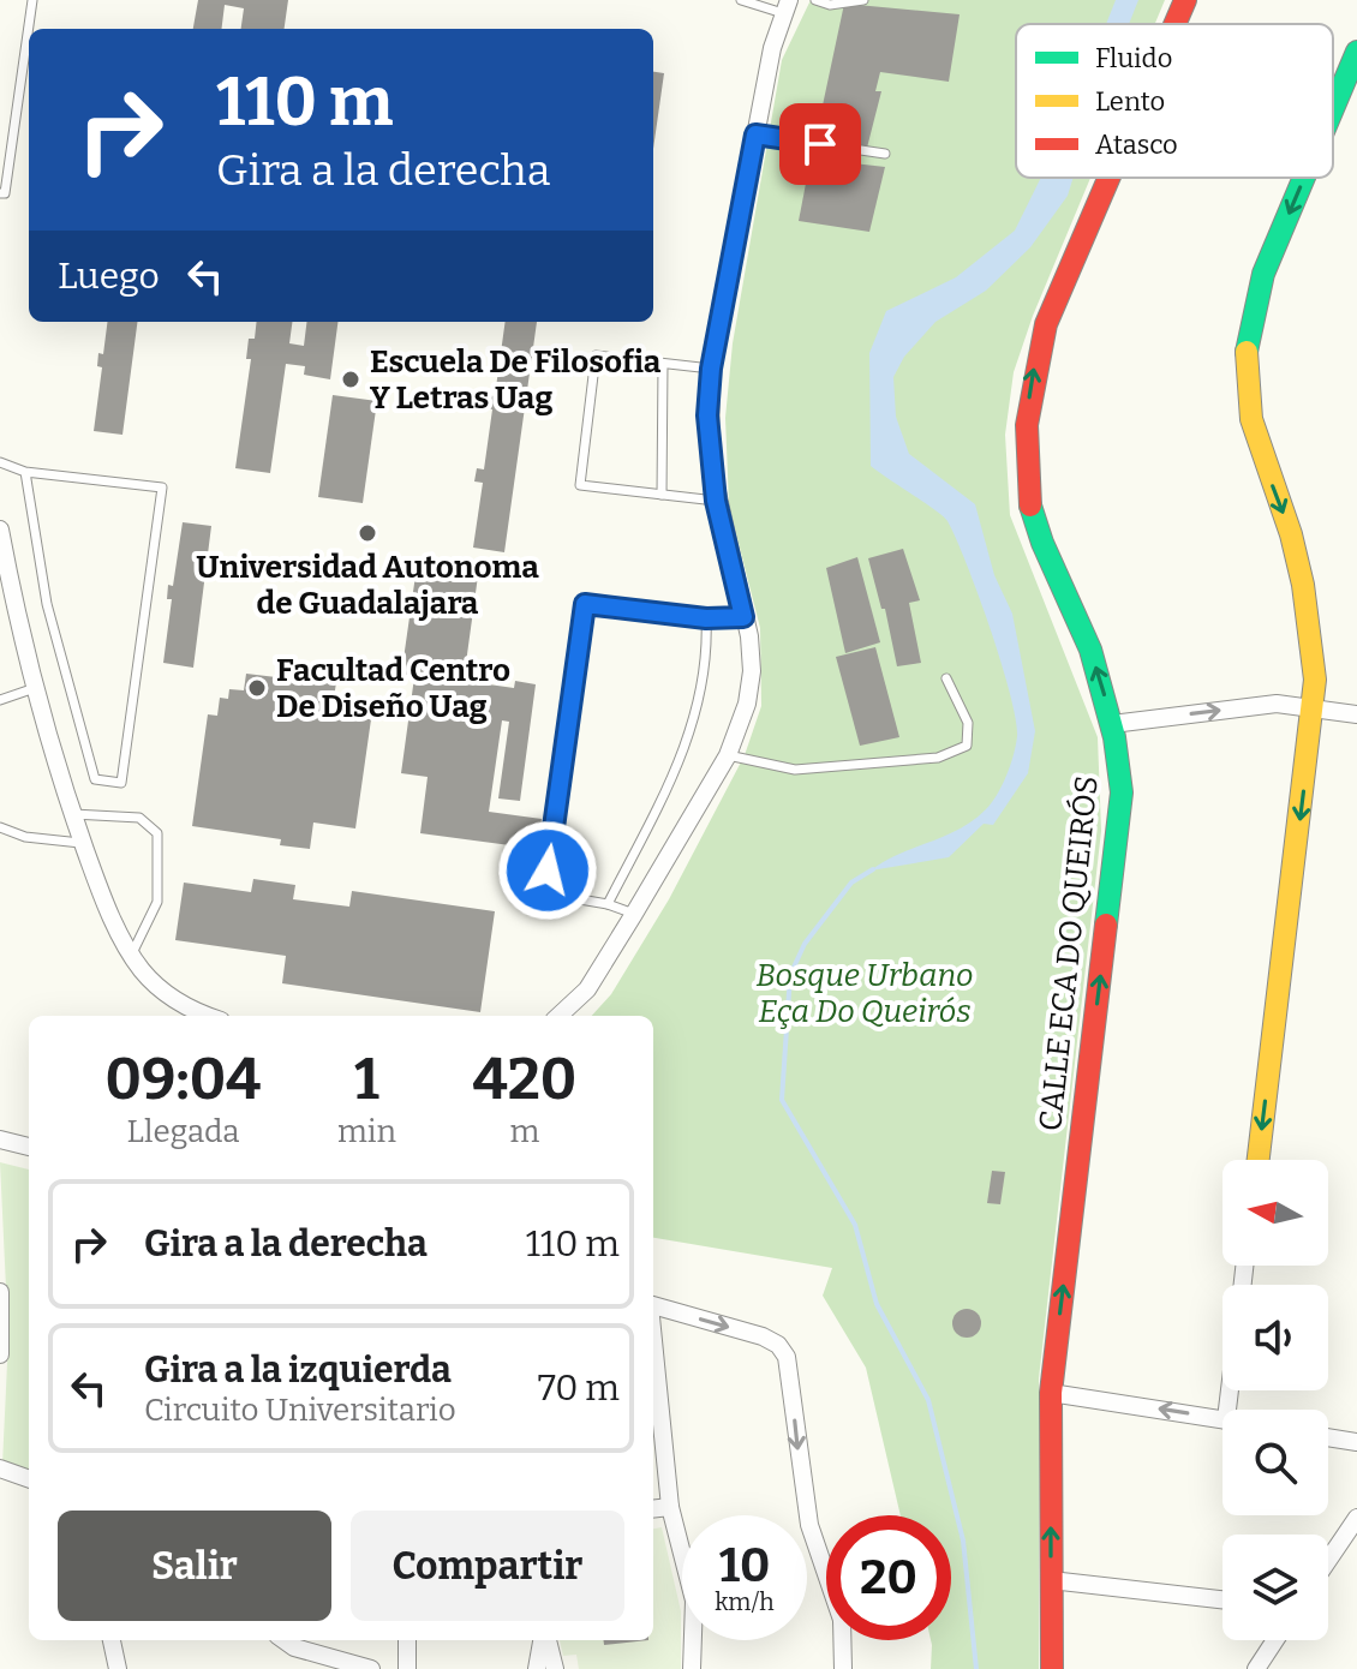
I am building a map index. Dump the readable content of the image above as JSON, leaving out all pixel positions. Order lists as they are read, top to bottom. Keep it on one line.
{"streets":{"street":["CALLE ECA DO QUEIRÓS"]},"parks":["Bosque Urbano Eça Do Queirós"],"places":["Escuela De Filosofia Y Letras Uag","Universidad Autonoma de Guadalajara","Facultad Centro De Diseño Uag"],"legend":["Fluido","Lento","Atasco"],"north":"left","page":{"turn":["110 m","Gira a la derecha"],"then":"Luego","eta":["09:04","Llegada","1","min","420","m"],"list":[{"name":"Gira a la derecha","value":"110 m"},{"name":"Gira a la izquierda","note":"Circuito Universitario","value":"70 m"}],"buttons":["Salir","Compartir"],"speed":"10 km/h","limit":"20"}}
